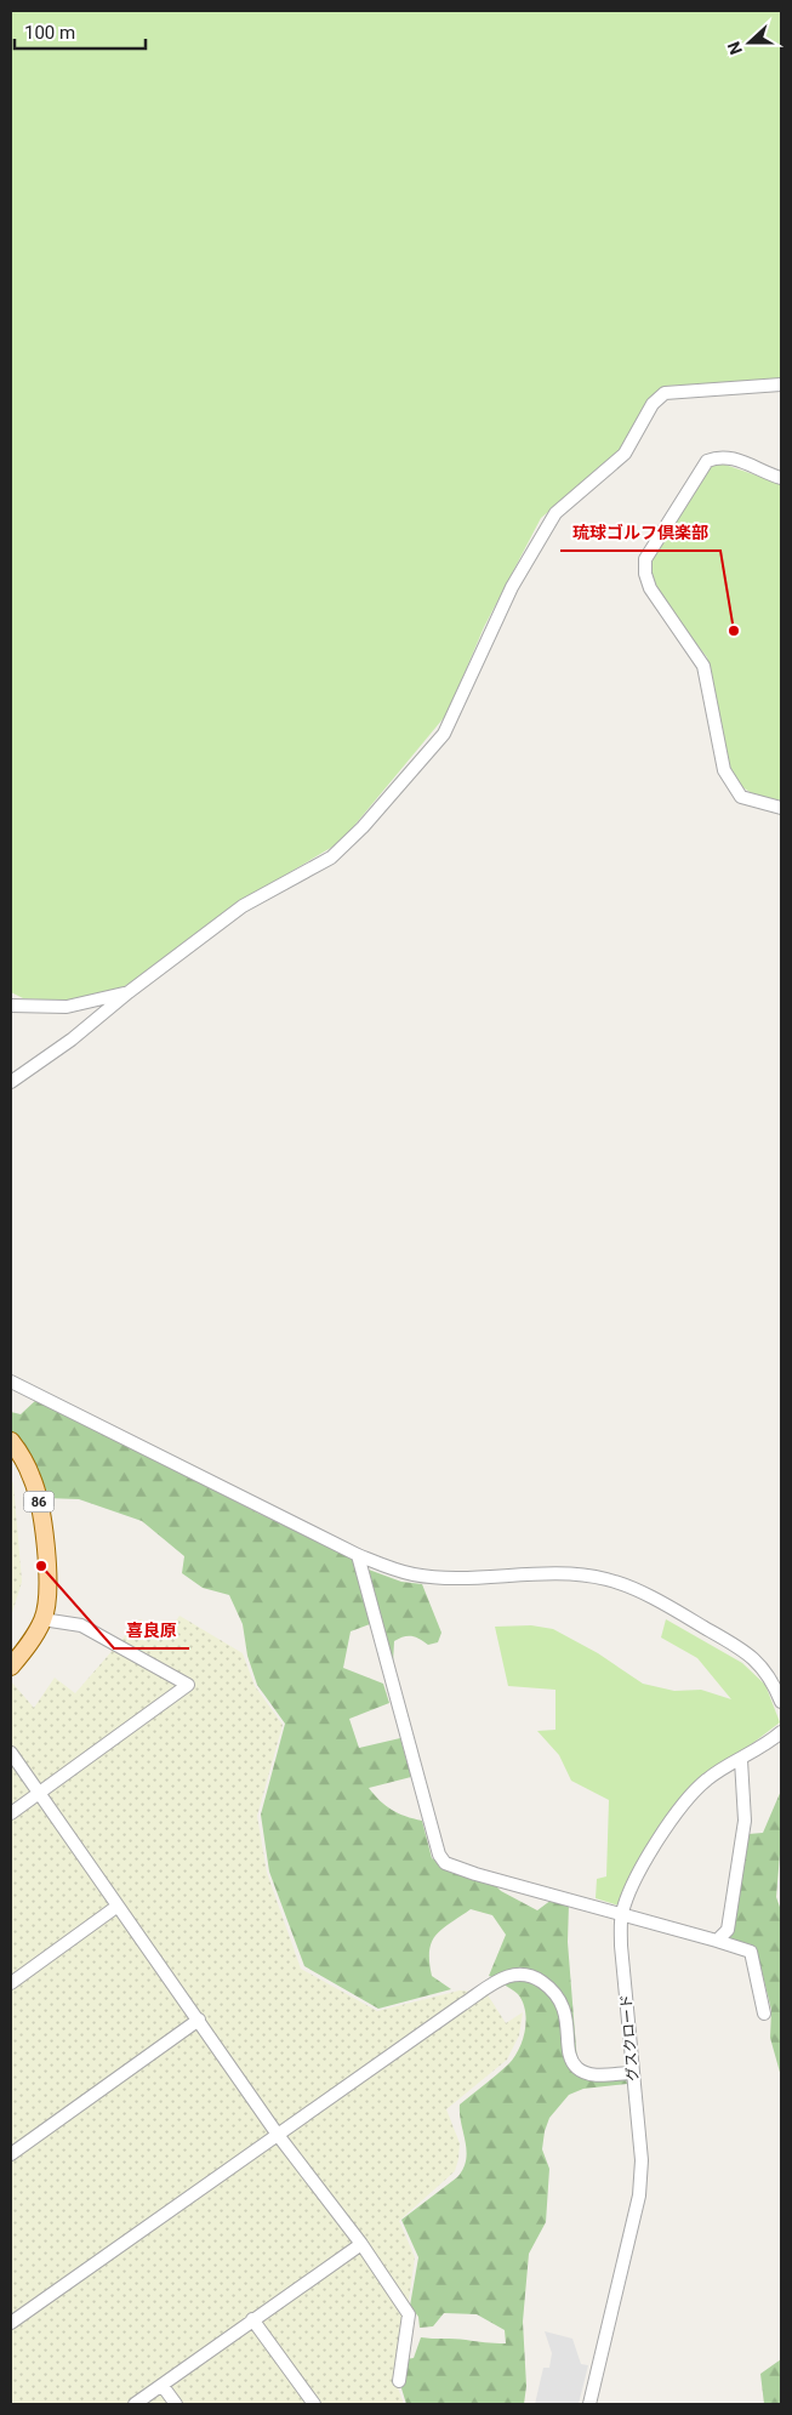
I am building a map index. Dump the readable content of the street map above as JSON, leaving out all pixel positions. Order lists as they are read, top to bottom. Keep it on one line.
{"streets":{"main road":["86"],"street":["グスクロード"]},"places":["琉球ゴルフ倶楽部","喜良原"],"scale_bar":"100 m","north":"left"}
